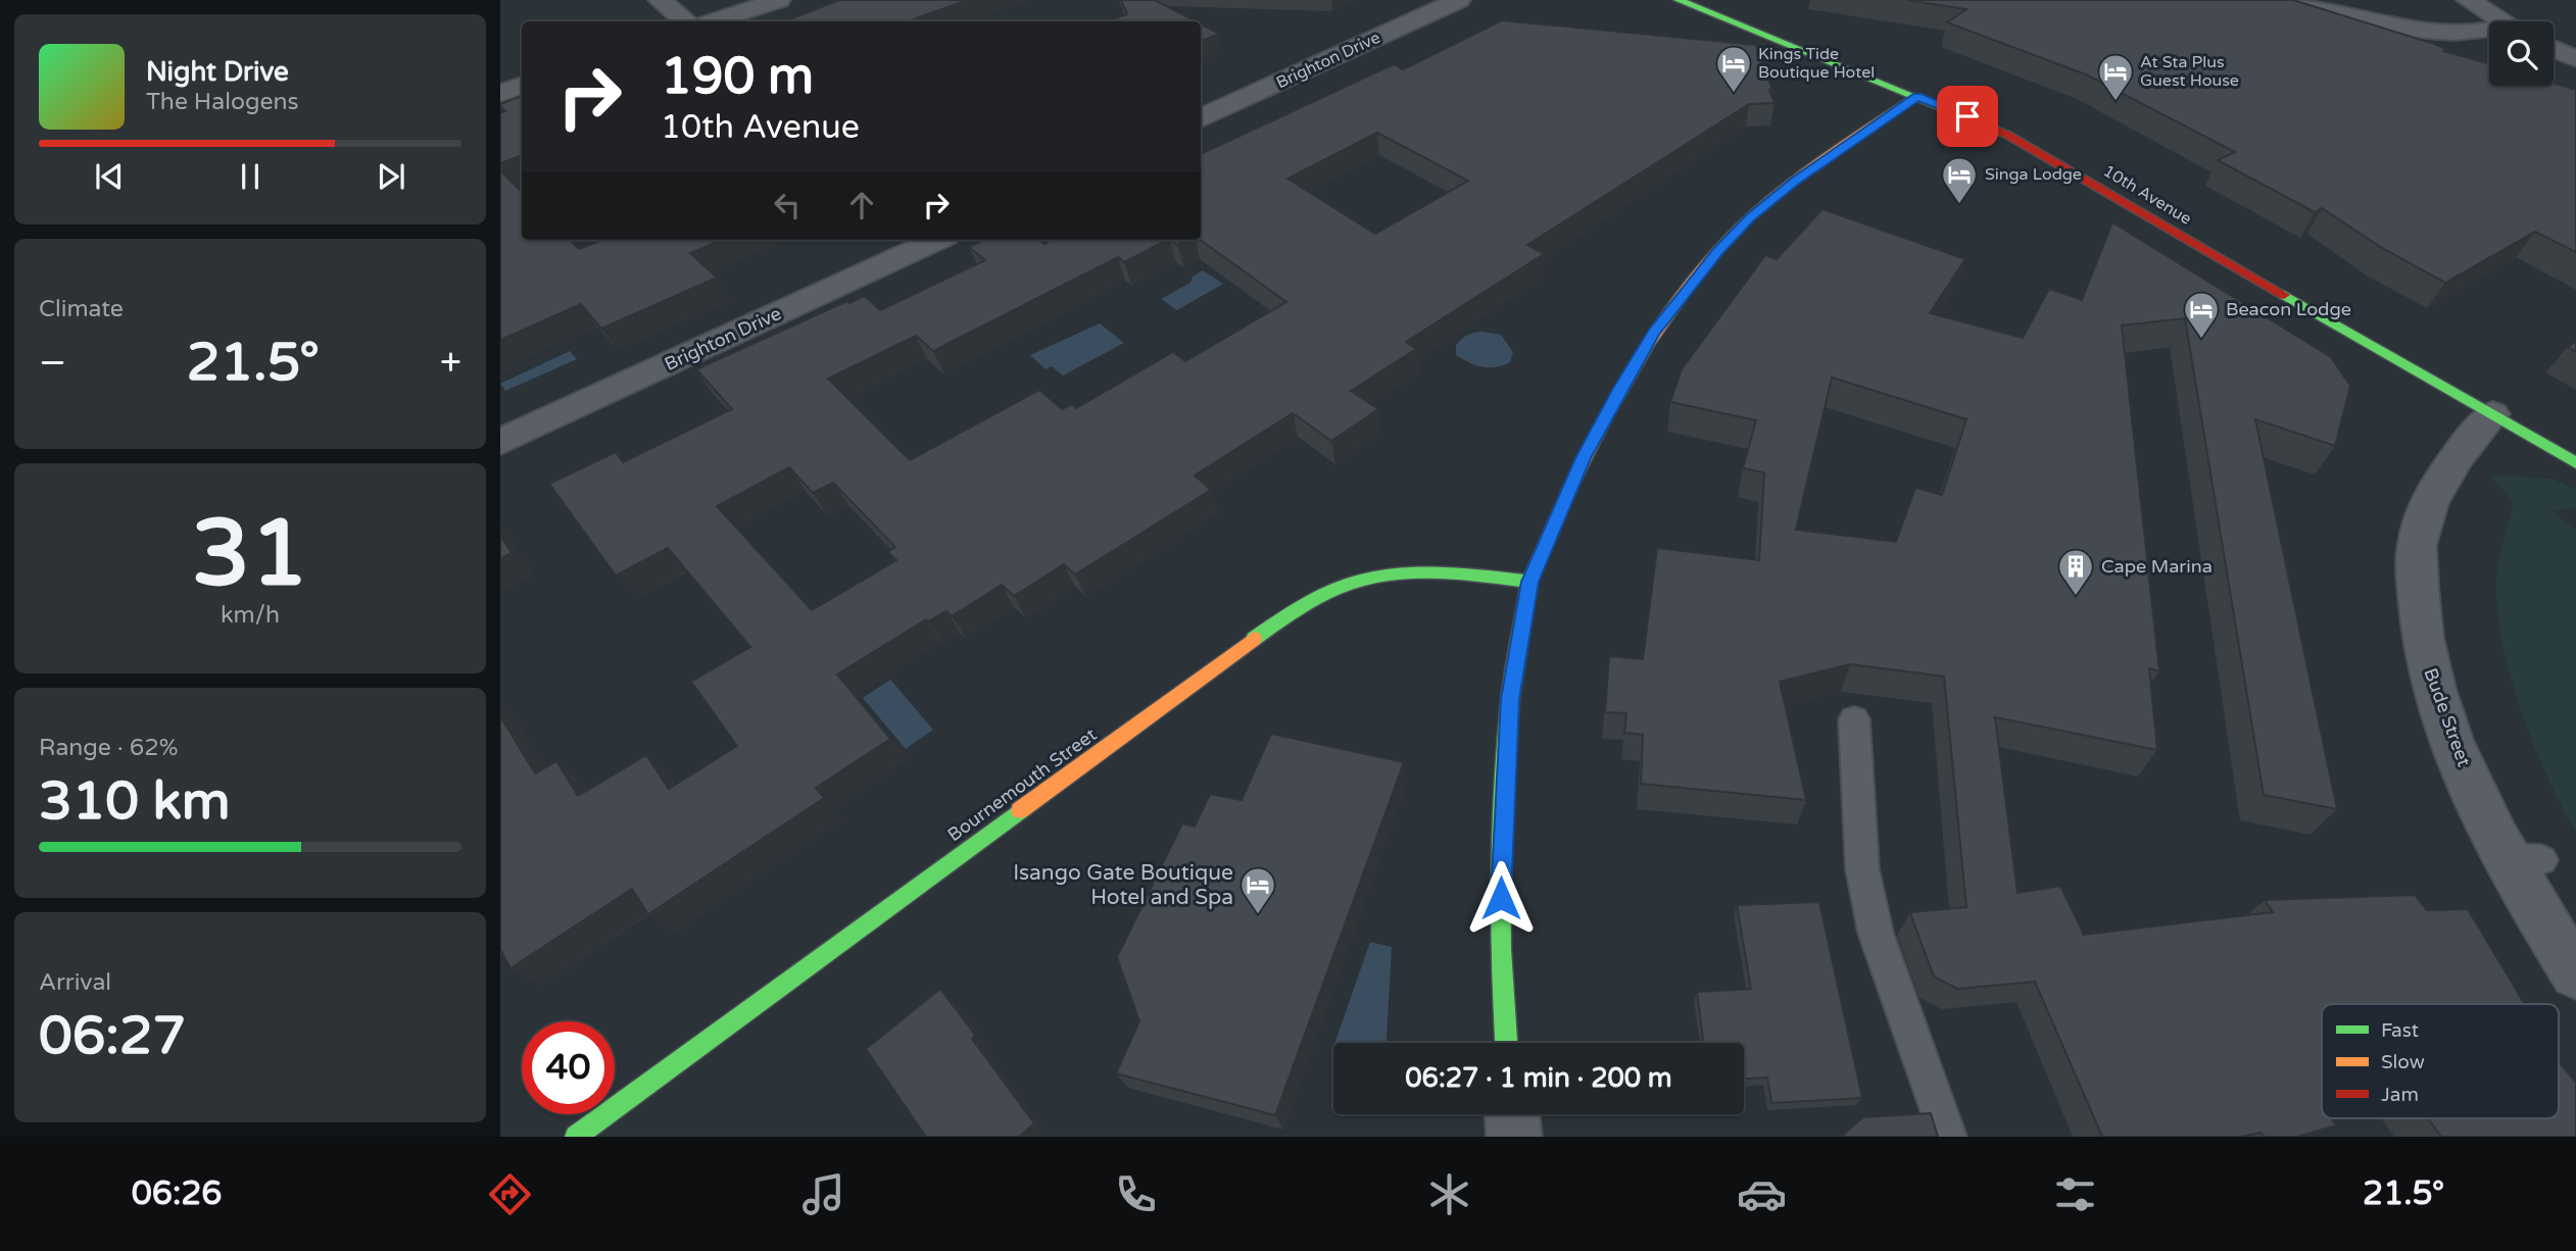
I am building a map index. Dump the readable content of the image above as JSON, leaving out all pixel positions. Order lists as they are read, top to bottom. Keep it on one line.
{"streets":{"street":["Brighton Drive","10th Avenue","Bude Street","Bournemouth Street"]},"crossings":[["10th Avenue","Bude Street"]],"places":{"hotel":["Kings Tide Boutique Hotel","At Sta Plus Guest House","Singa Lodge","Beacon Lodge","Isango Gate Boutique Hotel and Spa"],"building":["Cape Marina"]},"legend":["Fast","Slow","Jam"],"page":{"turn":["190 m","10th Avenue"],"song":["Night Drive","The Halogens"],"tile":["Climate",["31","km/h"],["Range · 62%","310 km"],["Arrival","06:27"]],"heat":["−","21.5°","+"],"limit":"40","trip":"06:27 · 1 min · 200 m","tabs":["06:26","21.5°"]}}
